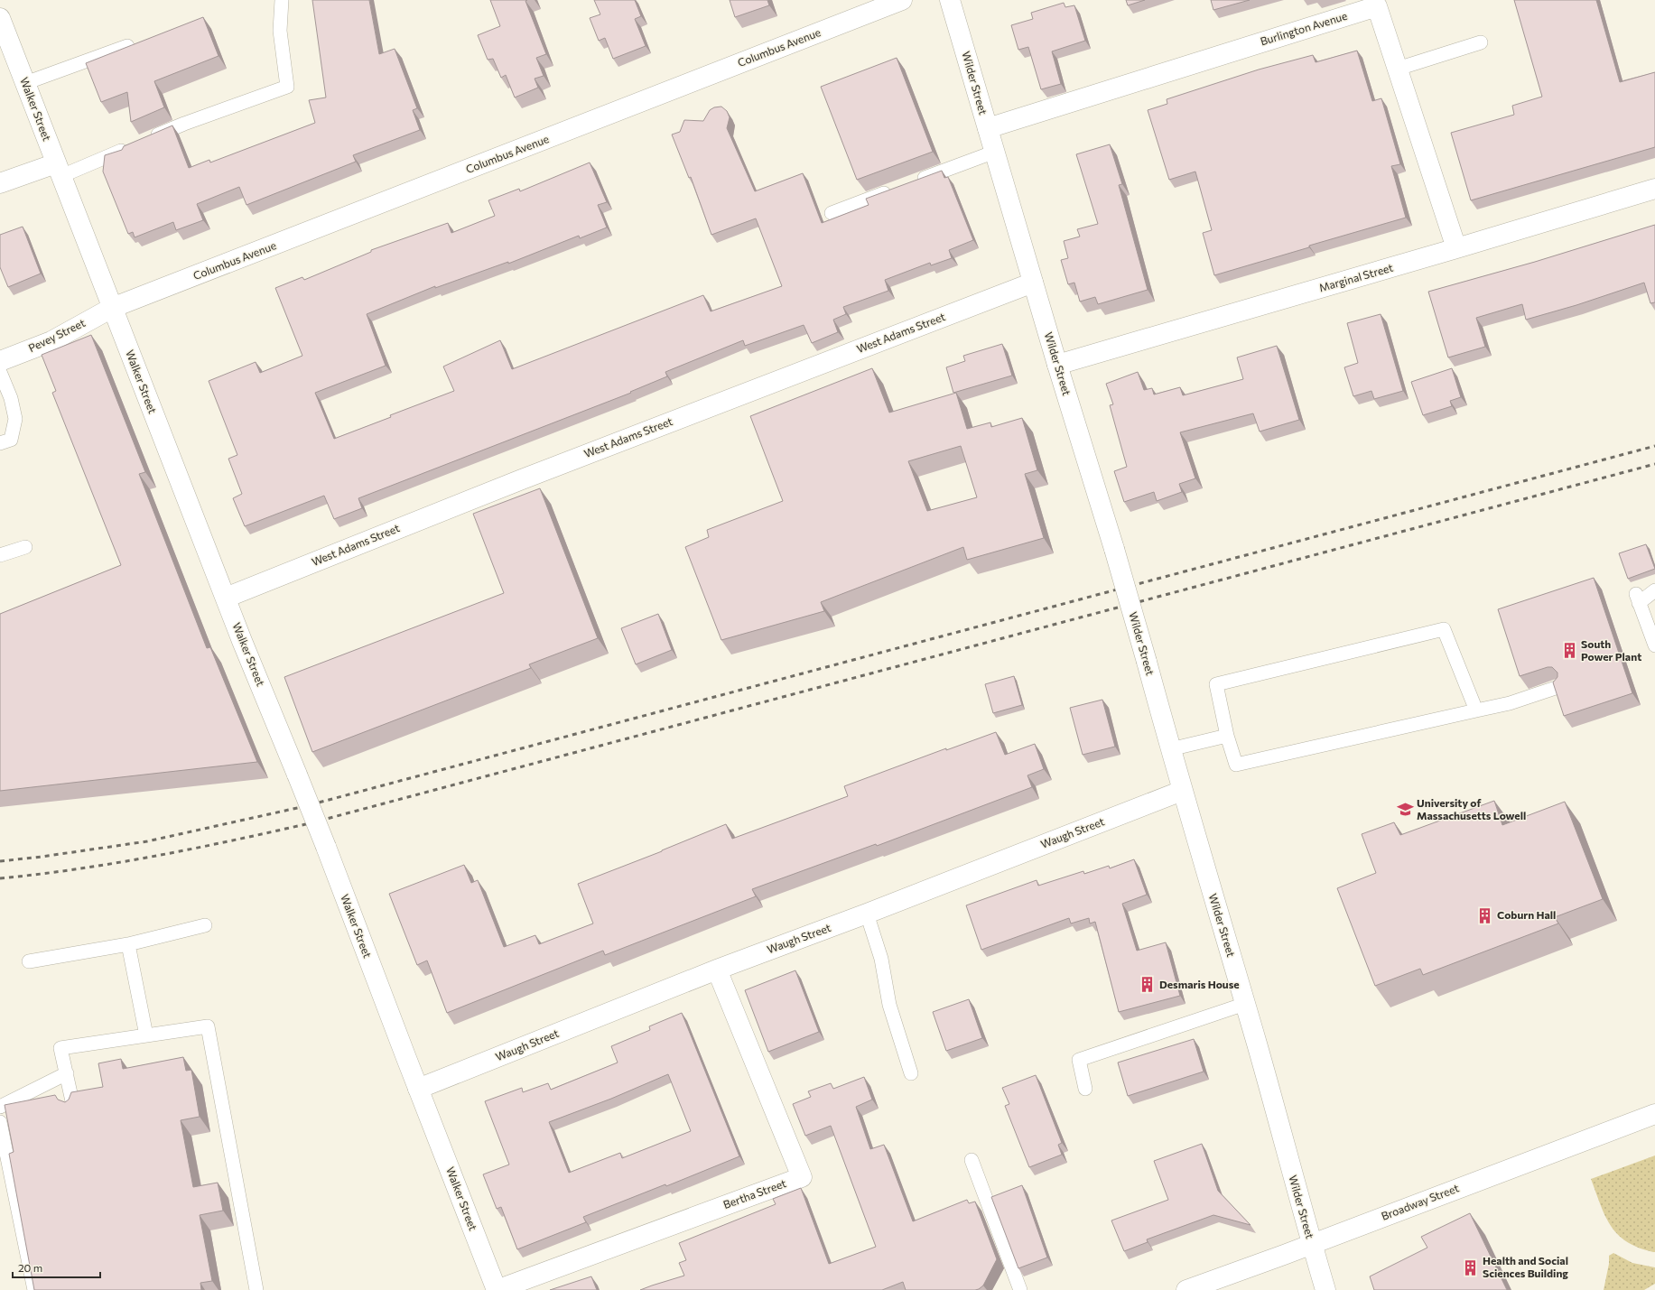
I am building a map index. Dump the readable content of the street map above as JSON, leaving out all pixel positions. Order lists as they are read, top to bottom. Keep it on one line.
{"streets":{"street":["Burlington Avenue","Columbus Avenue","Wilder Street","Walker Street","Marginal Street","West Adams Street","Pevey Street","Waugh Street","Bertha Street","Broadway Street"]},"crossings":[["Burlington Avenue","Wilder Street"],["Burlington Avenue","Marginal Street"],["Columbus Avenue","Walker Street"],["Columbus Avenue","Pevey Street"],["Wilder Street","Marginal Street"],["Wilder Street","West Adams Street"],["Wilder Street","Waugh Street"],["Wilder Street","Broadway Street"],["Walker Street","West Adams Street"],["Walker Street","Pevey Street"],["Walker Street","Waugh Street"],["Walker Street","Bertha Street"],["Waugh Street","Bertha Street"]],"places":{"building":["South Power Plant","Coburn Hall","Desmaris House","Health and Social Sciences Building"],"school or university":["University of Massachusetts Lowell"]},"scale_bar":"20 m"}
